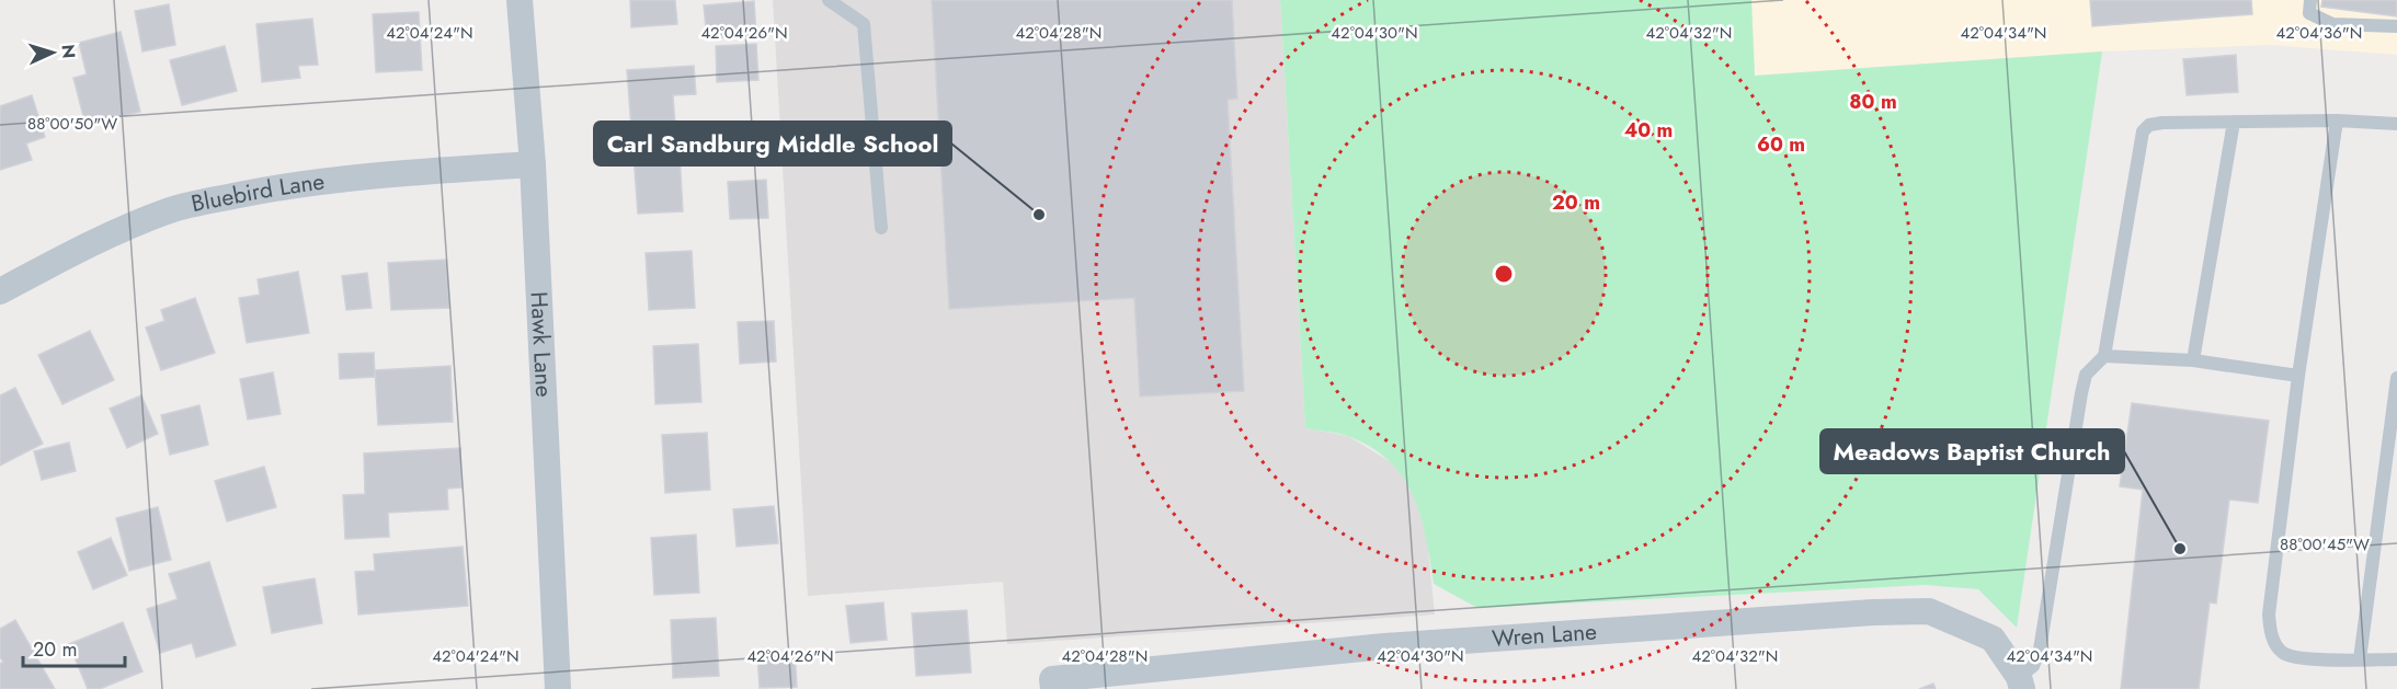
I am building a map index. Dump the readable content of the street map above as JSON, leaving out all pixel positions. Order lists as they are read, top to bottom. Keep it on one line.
{"streets":{"street":["Bluebird Lane","Hawk Lane","Wren Lane"]},"crossings":[["Bluebird Lane","Hawk Lane"]],"places":["Carl Sandburg Middle School","Meadows Baptist Church"],"scale_bar":"20 m","north":"right","coordinates":["42°04'24\"N","42°04'26\"N","42°04'28\"N","42°04'30\"N","42°04'32\"N","42°04'34\"N","42°04'36\"N","88°00'50\"W","88°00'45\"W"],"rings":["80 m","40 m","60 m","20 m"]}
